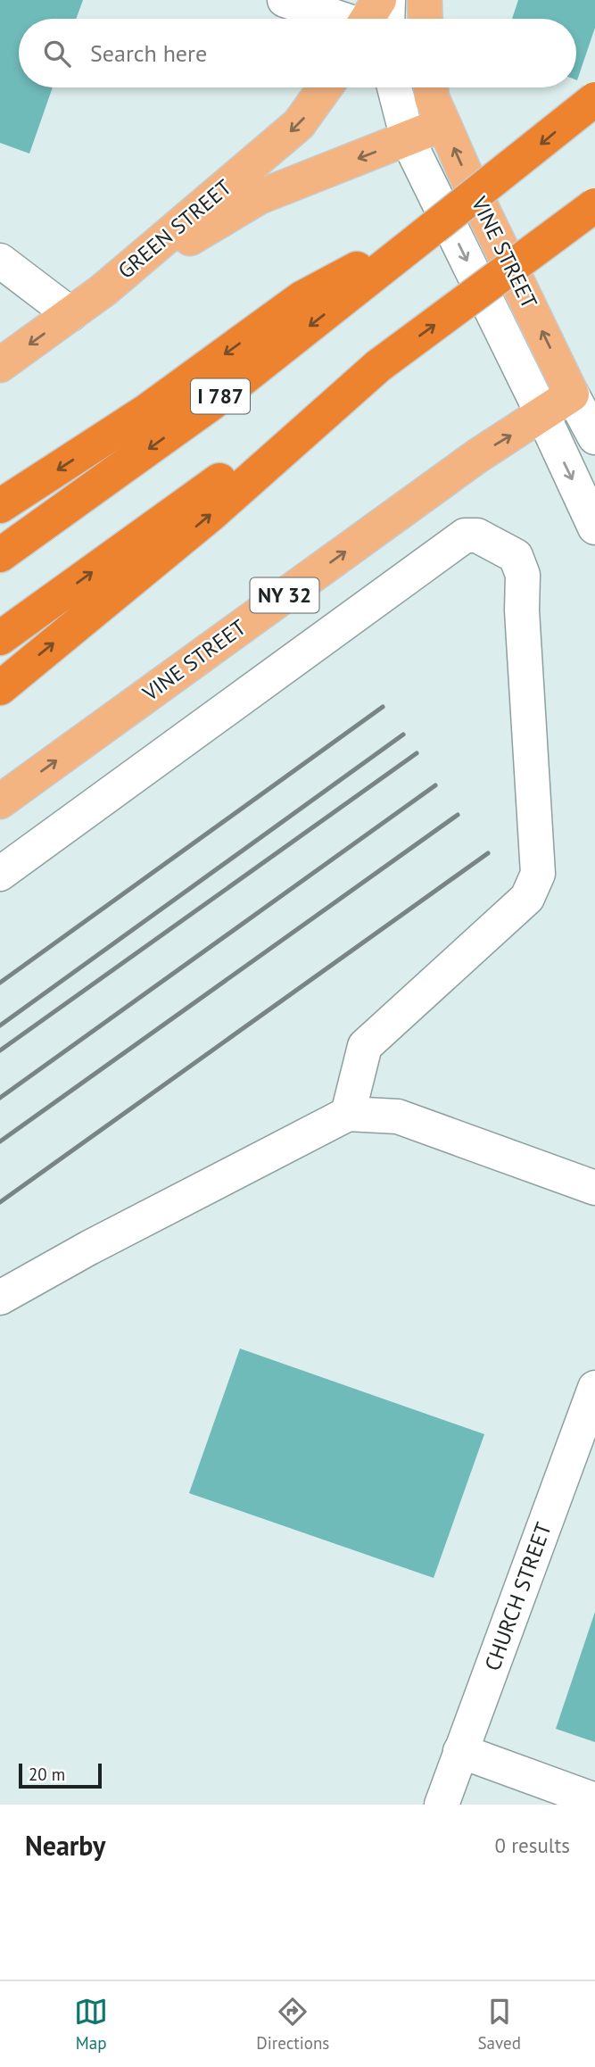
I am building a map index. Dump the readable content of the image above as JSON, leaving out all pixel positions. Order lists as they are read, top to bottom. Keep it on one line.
{"streets":{"highway":["I 787"],"main road":["GREEN STREET","VINE STREET","NY 32"],"street":["CHURCH STREET"]},"scale_bar":"20 m","page":{"search":"Search here","scale":"20 m","heading":["Nearby","0 results"],"nav":["Map","Directions","Saved"]}}
